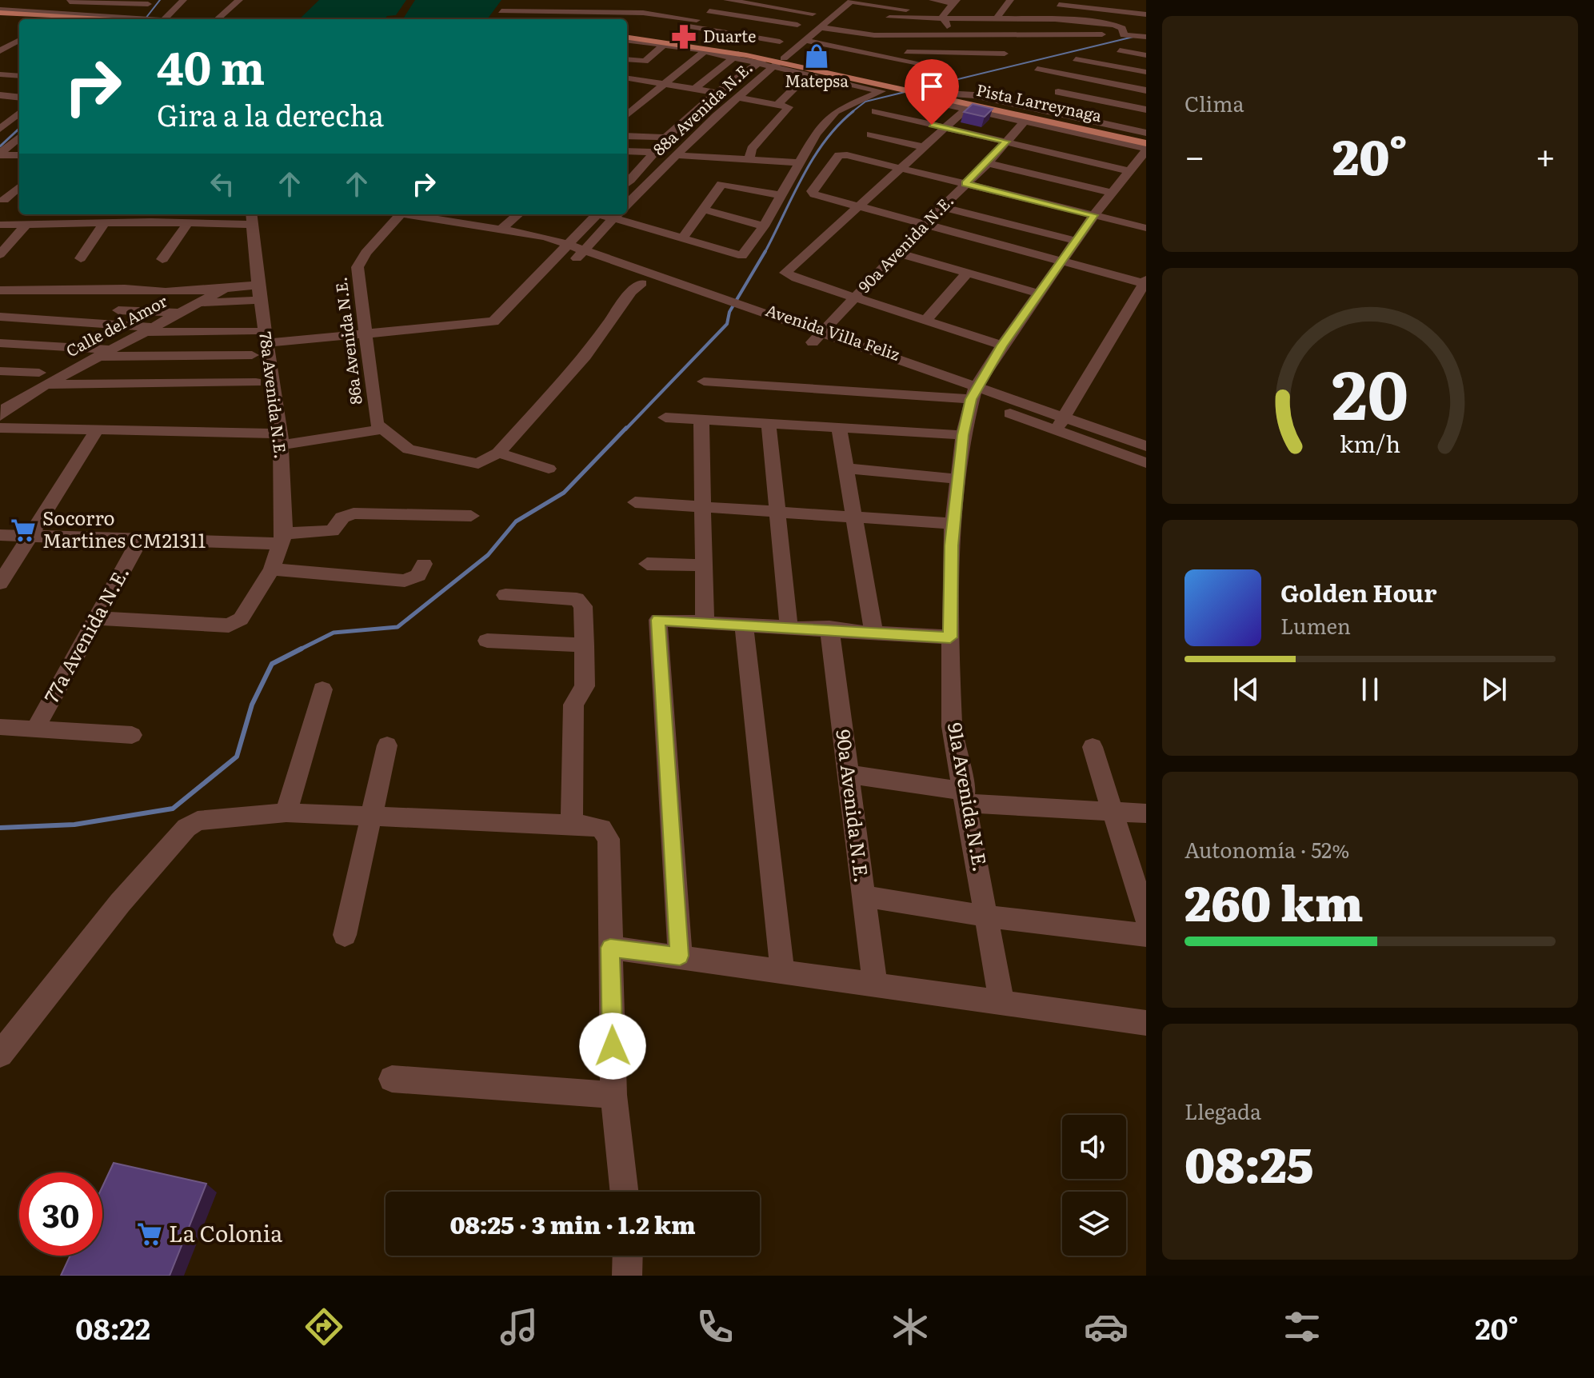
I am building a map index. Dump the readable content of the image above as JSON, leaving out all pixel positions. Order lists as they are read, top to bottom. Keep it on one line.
{"streets":{"main road":["Pista Larreynaga"],"street":["88a Avenida N.E.","90a Avenida N.E.","Calle del Amor","Avenida Villa Feliz","86a Avenida N.E.","78a Avenida N.E.","77a Avenida N.E.","91a Avenida N.E."]},"crossings":[["Pista Larreynaga","88a Avenida N.E."],["Pista Larreynaga","90a Avenida N.E."],["90a Avenida N.E.","Avenida Villa Feliz"],["Calle del Amor","78a Avenida N.E."],["Avenida Villa Feliz","91a Avenida N.E."]],"places":{"pharmacy":["Duarte"],"shop":["Matepsa"],"supermarket":["Socorro Martines CM21311","La Colonia"]},"page":{"tile":["Clima",["Autonomía · 52%","260 km"],["Llegada","08:25"]],"turn":["40 m","Gira a la derecha"],"heat":["−","20°","+"],"song":["Golden Hour","Lumen"],"limit":"30","trip":"08:25 · 3 min · 1.2 km","tabs":["08:22","20°"],"gauge":["20","km/h"]}}
